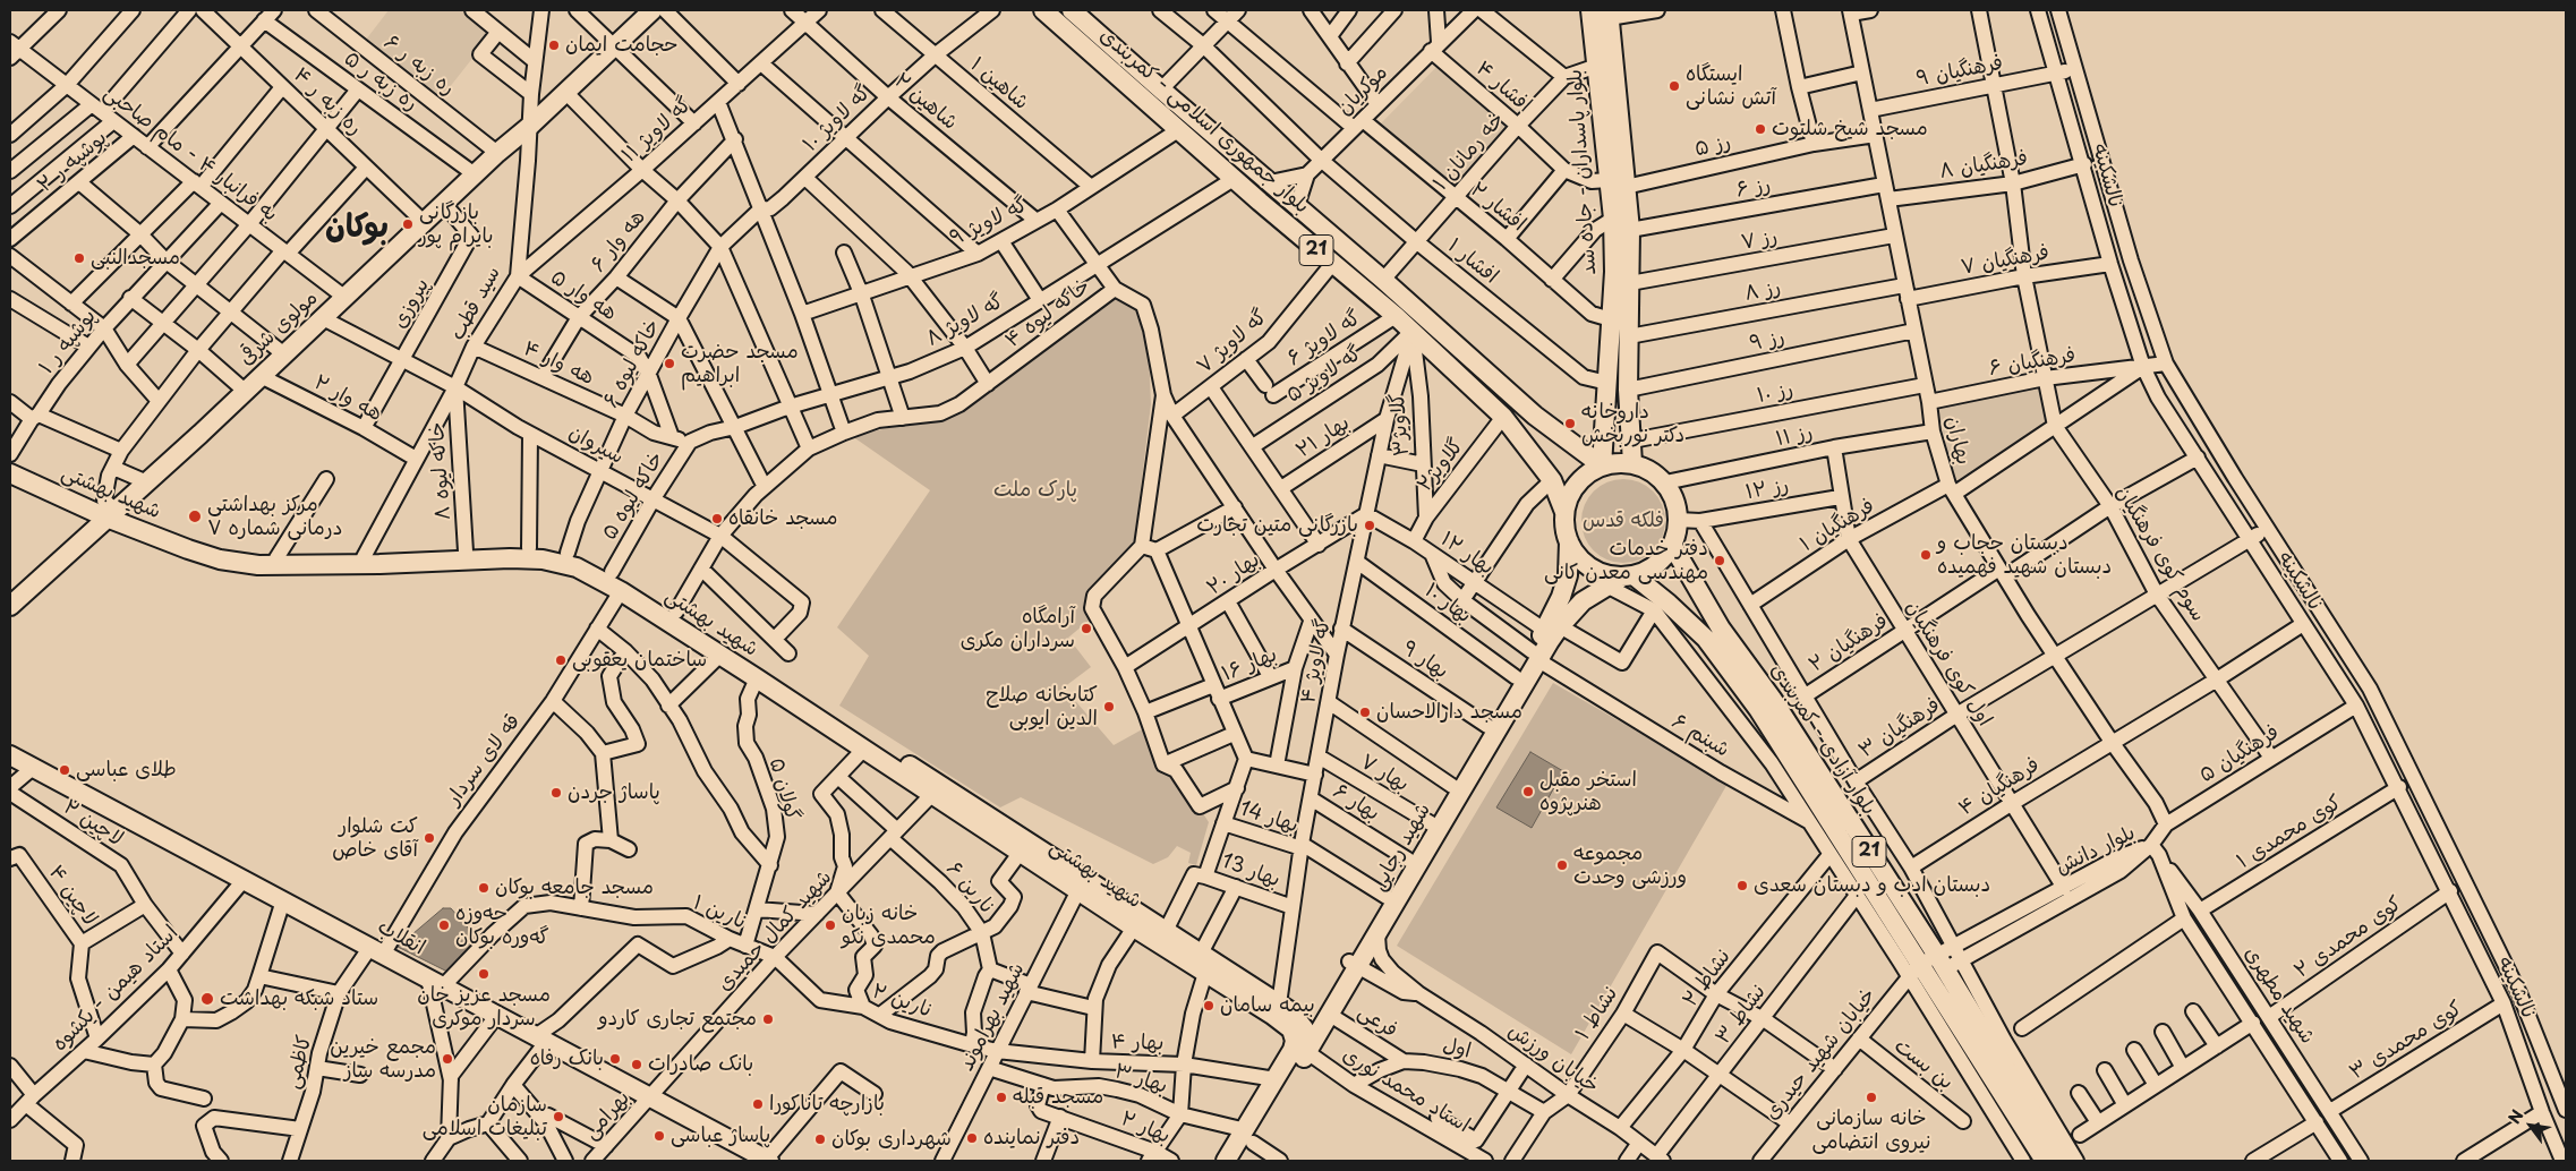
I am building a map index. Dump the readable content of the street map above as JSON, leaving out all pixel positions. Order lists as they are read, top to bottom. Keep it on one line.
{"streets":{"main road":["بلوار جمهوری اسلامی - کمربندی","بلوار پاسداران - جاده سد","21","مولوی شرقی","شهید بهشتی","بلوار آزادی - کمربندی","شهید رجایی","انقلاب"],"street":["ره زبه ر ۶","فرهنگیان ۹","ره زبه ر ۵","شاهین ۱","افشار ۴","موکریان","ره زبه ر ۴","شاهین ۲","گه لاویژ ۱۰","گه لاویژ ۱۱","رز ۵","خه رمانان ۱","به فرانبار ۴ - مام صاحبی","پوشپه ر ۲","فرهنگیان ۸","نالشکینه","رز ۶","افشار ۲","گه لاویژ ۹","رز ۷","هه وار ۶","فرهنگیان ۷","افشار ۱","رز ۸","هه وار ۵","پیروزی","سید قطب","خاکه لیوه ۴","گه لاویژ ۸","گه لاویژ ۶","رز ۹","۱ پوشپه ر","گه لاویژ ۷","فرهنگیان ۶","هه وار ۴","خاکه لیوه ۶","گه لاویژ ۵","رز ۱۰","هه وار ۲","گلاویژ۳","رز ۱۱","بهار ۲۱","بهاران","سیروان","گلاویژ۲","خاکه لیوه ۸","رز ۱۲","خاکه لیوه ۵","فرهنگیان ۱","بهار ۱۲","سوم کوی فرهنگیان","بهار ۲۰","بهار ۱۰","فرهنگیان ۲","بهار ۹","گه لاویژ ۴","اول کوی فرهنگیان","بهار ۱۶","فرهنگیان ۳","شبنم ۶","فرهنگیان ۵","قه لای سردار","بهار ۷","فرهنگیان ۴","گولان ۵","بهار ۶","بهار 14","لاچین ۲","کوی محمدی ۱","بلوار دانش","بهار 13","نارین ۶","لاچین ۴","نارین ۱","شهید کمال حمیدی","کوی محمدی ۲","نشاط ۲","استاد هیمن - یکشوه","شهید مطهری","نارین ۲","نشاط ۱","نشاط ۳","شهید بهراموند","فرعی","کوی محمدی ۳","بهار ۴","اول","خیابان شهید حیدری","خیابان ورزش","کاظمی","بن بست","بهار ۳","استاد محمد نوری","بهرامی","بهار ۲"]},"crossings":[["ره زبه ر ۶","مولوی شرقی"],["فرهنگیان ۹","نالشکینه"],["فرهنگیان ۹","بهاران"],["ره زبه ر ۵","مولوی شرقی"],["شاهین ۱","گه لاویژ ۱۰"],["شاهین ۱","گه لاویژ ۹"],["افشار ۴","موکریان"],["افشار ۴","رز ۵"],["افشار ۴","خه رمانان ۱"],["افشار ۴","بلوار پاسداران - جاده سد"],["موکریان","افشار ۲"],["موکریان","افشار ۱"],["ره زبه ر ۴","مولوی شرقی"],["شاهین ۲","گه لاویژ ۱۰"],["شاهین ۲","گه لاویژ ۱۱"],["شاهین ۲","گه لاویژ ۹"],["گه لاویژ ۱۰","خاکه لیوه ۶"],["بلوار جمهوری اسلامی - کمربندی","خه رمانان ۱"],["بلوار جمهوری اسلامی - کمربندی","بلوار پاسداران - جاده سد"],["بلوار جمهوری اسلامی - کمربندی","گه لاویژ ۹"],["بلوار جمهوری اسلامی - کمربندی","21"],["بلوار جمهوری اسلامی - کمربندی","گه لاویژ ۸"],["بلوار جمهوری اسلامی - کمربندی","گه لاویژ ۶"],["بلوار جمهوری اسلامی - کمربندی","گه لاویژ ۷"],["بلوار جمهوری اسلامی - کمربندی","گه لاویژ ۵"],["بلوار جمهوری اسلامی - کمربندی","گلاویژ۳"],["بلوار جمهوری اسلامی - کمربندی","رز ۱۱"],["بلوار جمهوری اسلامی - کمربندی","گلاویژ۲"],["بلوار جمهوری اسلامی - کمربندی","رز ۱۲"],["بلوار جمهوری اسلامی - کمربندی","گه لاویژ ۴"],["بلوار جمهوری اسلامی - کمربندی","بلوار آزادی - کمربندی"],["بلوار جمهوری اسلامی - کمربندی","شهید رجایی"],["گه لاویژ ۱۱","هه وار ۵"],["گه لاویژ ۱۱","سید قطب"],["رز ۵","بلوار پاسداران - جاده سد"],["رز ۵","بهاران"],["خه رمانان ۱","بلوار پاسداران - جاده سد"],["خه رمانان ۱","افشار ۲"],["خه رمانان ۱","افشار ۱"],["به فرانبار ۴ - مام صاحبی","پوشپه ر ۲"],["به فرانبار ۴ - مام صاحبی","مولوی شرقی"],["به فرانبار ۴ - مام صاحبی","۱ پوشپه ر"],["فرهنگیان ۸","نالشکینه"],["فرهنگیان ۸","بهاران"],["بلوار پاسداران - جاده سد","رز ۶"],["بلوار پاسداران - جاده سد","افشار ۲"],["بلوار پاسداران - جاده سد","رز ۷"],["بلوار پاسداران - جاده سد","21"],["بلوار پاسداران - جاده سد","افشار ۱"],["بلوار پاسداران - جاده سد","رز ۸"],["بلوار پاسداران - جاده سد","رز ۹"],["بلوار پاسداران - جاده سد","رز ۱۰"],["بلوار پاسداران - جاده سد","رز ۱۱"],["بلوار پاسداران - جاده سد","رز ۱۲"],["بلوار پاسداران - جاده سد","بلوار آزادی - کمربندی"],["بلوار پاسداران - جاده سد","شهید رجایی"],["نالشکینه","فرهنگیان ۷"],["نالشکینه","فرهنگیان ۶"],["نالشکینه","فرهنگیان ۱"],["نالشکینه","فرهنگیان ۲"],["نالشکینه","فرهنگیان ۳"],["نالشکینه","فرهنگیان ۵"],["نالشکینه","فرهنگیان ۴"],["نالشکینه","کوی محمدی ۱"],["نالشکینه","کوی محمدی ۲"],["نالشکینه","کوی محمدی ۳"],["رز ۶","بهاران"],["رز ۷","بهاران"],["هه وار ۶","هه وار ۵"],["هه وار ۶","هه وار ۴"],["21","رز ۱۱"],["21","رز ۱۲"],["21","بلوار آزادی - کمربندی"],["21","شهید رجایی"],["فرهنگیان ۷","رز ۸"],["فرهنگیان ۷","بهاران"],["رز ۸","بهاران"],["هه وار ۵","سید قطب"],["هه وار ۵","هه وار ۴"],["هه وار ۵","خاکه لیوه ۶"],["پیروزی","مولوی شرقی"],["پیروزی","هه وار ۲"],["پیروزی","سیروان"],["سید قطب","مولوی شرقی"],["سید قطب","هه وار ۴"],["سید قطب","هه وار ۲"],["سید قطب","سیروان"],["سید قطب","خاکه لیوه ۸"],["سید قطب","شهید بهشتی"],["خاکه لیوه ۴","سیروان"],["خاکه لیوه ۴","شهید بهشتی"],["گه لاویژ ۸","هه وار ۴"],["گه لاویژ ۸","خاکه لیوه ۵"],["مولوی شرقی","هه وار ۲"],["مولوی شرقی","سیروان"],["مولوی شرقی","شهید بهشتی"],["گه لاویژ ۶","گه لاویژ ۷"],["رز ۹","بهاران"],["فرهنگیان ۶","بهاران"],["فرهنگیان ۶","فرهنگیان ۱"],["هه وار ۴","خاکه لیوه ۶"],["هه وار ۴","خاکه لیوه ۵"],["خاکه لیوه ۶","سیروان"],["خاکه لیوه ۶","شهید بهشتی"],["گه لاویژ ۵","گلاویژ۳"],["گه لاویژ ۵","گه لاویژ ۴"],["رز ۱۰","بهاران"],["گلاویژ۳","گلاویژ۲"],["گلاویژ۳","گه لاویژ ۴"],["رز ۱۱","بهاران"],["رز ۱۱","رز ۱۲"],["رز ۱۱","اول کوی فرهنگیان"],["رز ۱۱","بلوار آزادی - کمربندی"],["رز ۱۱","شهید رجایی"],["بهار ۲۱","گه لاویژ ۴"],["بهاران","فرهنگیان ۱"],["بهاران","فرهنگیان ۲"],["بهاران","فرهنگیان ۳"],["بهاران","فرهنگیان ۵"],["بهاران","فرهنگیان ۴"],["سیروان","خاکه لیوه ۸"],["سیروان","خاکه لیوه ۵"],["گلاویژ۲","بهار ۱۲"],["خاکه لیوه ۸","شهید بهشتی"],["رز ۱۲","اول کوی فرهنگیان"],["رز ۱۲","بلوار آزادی - کمربندی"],["رز ۱۲","شهید رجایی"],["شهید بهشتی","خاکه لیوه ۵"],["شهید بهشتی","گه لاویژ ۴"],["شهید بهشتی","قه لای سردار"],["شهید بهشتی","گولان ۵"],["شهید بهشتی","شهید رجایی"],["شهید بهشتی","شهید کمال حمیدی"],["شهید بهشتی","شهید بهراموند"],["شهید بهشتی","استاد محمد نوری"],["فرهنگیان ۱","سوم کوی فرهنگیان"],["فرهنگیان ۱","اول کوی فرهنگیان"],["بهار ۱۲","بهار ۲۰"],["بهار ۱۲","گه لاویژ ۴"],["بهار ۱۲","شبنم ۶"],["بهار ۱۲","شهید رجایی"],["سوم کوی فرهنگیان","فرهنگیان ۲"],["سوم کوی فرهنگیان","فرهنگیان ۳"],["سوم کوی فرهنگیان","فرهنگیان ۵"],["سوم کوی فرهنگیان","فرهنگیان ۴"],["بهار ۲۰","گه لاویژ ۴"],["بهار ۱۰","گه لاویژ ۴"],["بهار ۱۰","شهید رجایی"],["فرهنگیان ۲","اول کوی فرهنگیان"],["بهار ۹","گه لاویژ ۴"],["بهار ۹","شهید رجایی"],["گه لاویژ ۴","بهار ۷"],["گه لاویژ ۴","بهار ۶"],["گه لاویژ ۴","بهار 14"],["گه لاویژ ۴","شهید رجایی"],["گه لاویژ ۴","بهار 13"],["اول کوی فرهنگیان","فرهنگیان ۳"],["اول کوی فرهنگیان","فرهنگیان ۴"],["اول کوی فرهنگیان","بلوار دانش"],["شبنم ۶","بلوار آزادی - کمربندی"],["شبنم ۶","شهید رجایی"],["شبنم ۶","نشاط ۲"],["بلوار آزادی - کمربندی","شهید رجایی"],["بلوار آزادی - کمربندی","بلوار دانش"],["بلوار آزادی - کمربندی","نشاط ۲"],["بلوار آزادی - کمربندی","خیابان شهید حیدری"],["فرهنگیان ۵","بلوار دانش"],["فرهنگیان ۵","شهید مطهری"],["قه لای سردار","انقلاب"],["قه لای سردار","کاظمی"],["بهار ۷","شهید رجایی"],["گولان ۵","نارین ۱"],["بهار ۶","شهید رجایی"],["بهار 14","شهید رجایی"],["لاچین ۲","استاد هیمن - یکشوه"],["کوی محمدی ۱","شهید مطهری"],["شهید رجایی","فرعی"],["شهید رجایی","بهار ۴"],["شهید رجایی","خیابان ورزش"],["شهید رجایی","بهار ۳"],["شهید رجایی","استاد محمد نوری"],["بلوار دانش","شهید مطهری"],["بلوار دانش","خیابان شهید حیدری"],["نارین ۶","شهید کمال حمیدی"],["لاچین ۴","استاد هیمن - یکشوه"],["نارین ۱","شهید کمال حمیدی"],["نارین ۱","انقلاب"],["نارین ۱","نارین ۲"],["شهید کمال حمیدی","انقلاب"],["شهید کمال حمیدی","نارین ۲"],["شهید کمال حمیدی","بهرامی"],["انقلاب","استاد هیمن - یکشوه"],["انقلاب","کاظمی"],["انقلاب","بهرامی"],["کوی محمدی ۲","شهید مطهری"],["نشاط ۲","نشاط ۱"],["نشاط ۲","خیابان ورزش"],["شهید مطهری","کوی محمدی ۳"],["نارین ۲","شهید بهراموند"],["نارین ۲","بهار ۴"],["نشاط ۱","اول"],["نشاط ۱","خیابان ورزش"],["نشاط ۳","خیابان ورزش"],["شهید بهراموند","بهار ۴"],["شهید بهراموند","بهار ۳"],["فرعی","اول"],["اول","استاد محمد نوری"],["خیابان شهید حیدری","بن بست"],["بهار ۳","بهار ۲"]],"districts":["بوکان"],"parks":["پارک ملت","فلکه قدس"],"places":["حجامت ایمان","ایستگاه آتش نشانی","مسجد شیخ شلتوت","بازرگانی بایرام پور","مسجدالنبی","مسجد حضرت ابراهیم","داروخانه دکتر نوربخش","مرکز بهداشتی درمانی شماره ۷","مسجد خانقاه","بازرگانی متین تجارت","دبستان حجاب و دبستان شهید فهمیده","دفتر خدمات مهندسی معدن کانی","آرامگاه سرداران مکری","ساختمان یعقوبی","کتابخانه صلاح الدین ایوبی","مسجد دارالاحسان","طلای عباسی","استخر مقبل هنرپژوه","پاساژ جردن","کت شلوار آقای خاص","مجموعه ورزشی وحدت","دبستان ادب و دبستان سعدی","مسجد جامعه بوکان","حه‌وزه گه‌وره بوکان","خانه زبان محمدی نکو","مسجد عزیز خان سردار موکری","ستاد شبکه بهداشت","بیمه سامان","مجتمع تجاری کاردو","مجمع خیرین مدرسه ساز","بانک رفاه","بانک صادرات","مسجد قبله","خانه سازمانی نیروی انتضامی","بازارچه تاناکورا","سازمان تبلیغات اسلامی","پاساژ عباسی","دفتر نماینده","شهرداری بوکان"],"north":"top left"}
